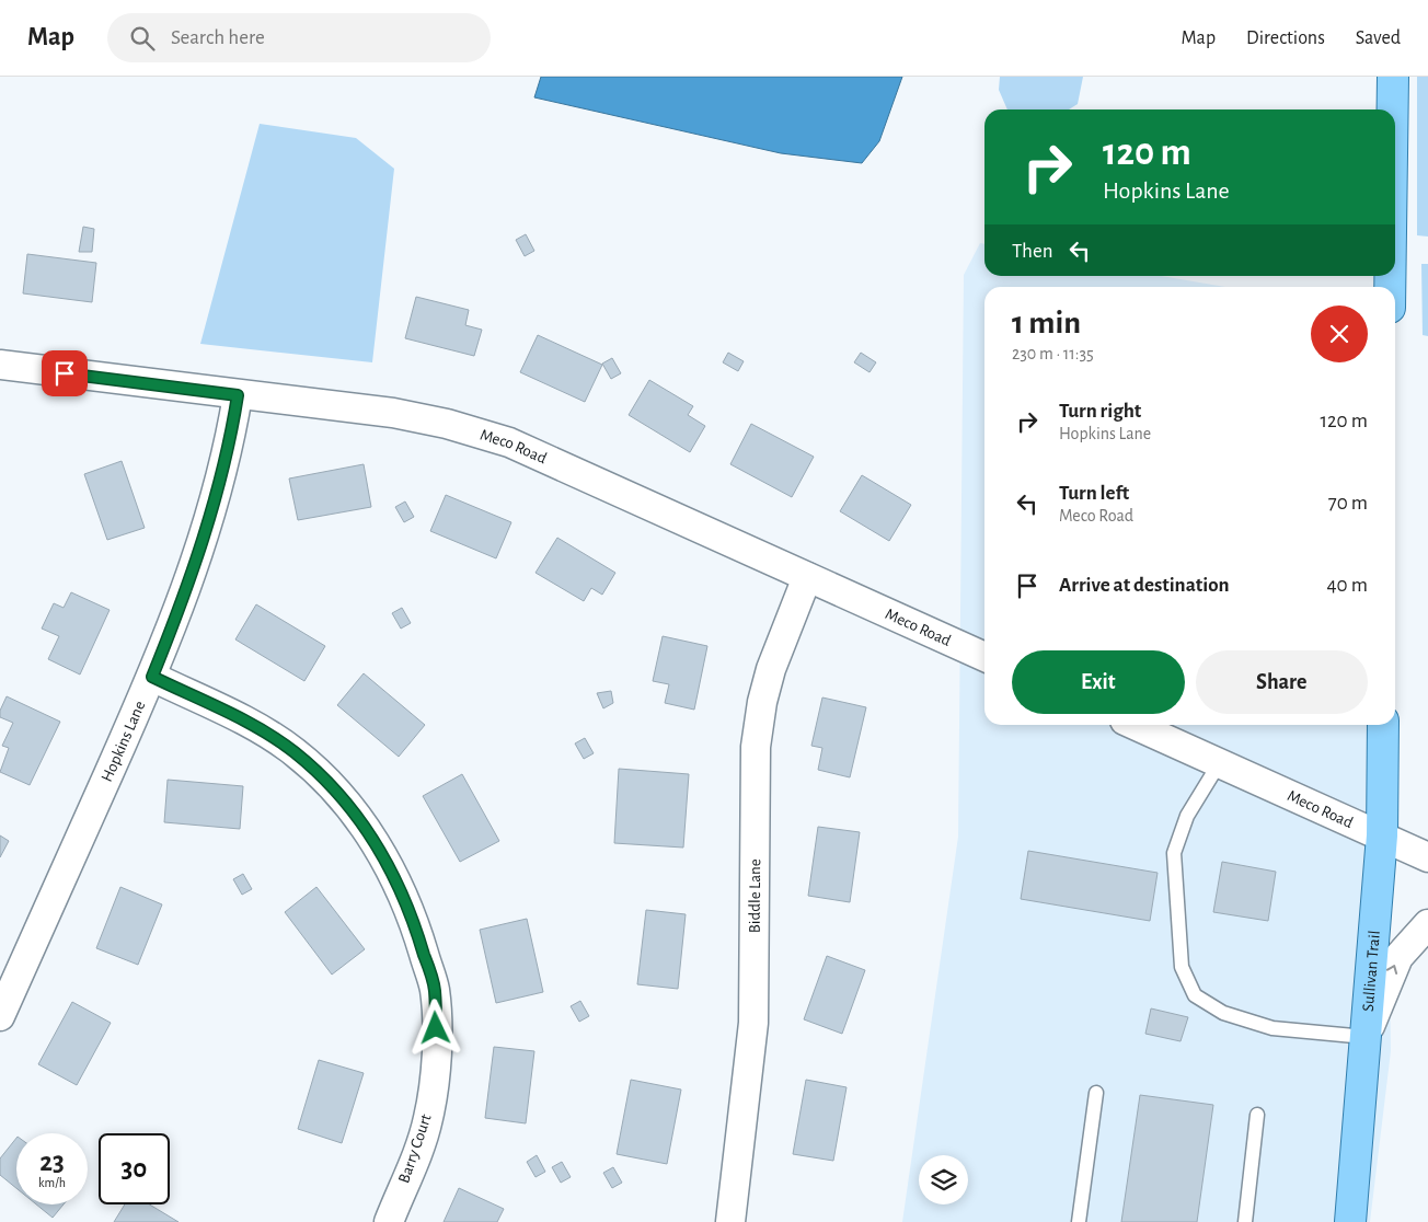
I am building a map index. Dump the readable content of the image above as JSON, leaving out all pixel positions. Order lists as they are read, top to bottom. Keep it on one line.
{"streets":{"main road":["Sullivan Trail"],"street":["Meco Road","Hopkins Lane","Biddle Lane","Barry Court"]},"crossings":[["Meco Road","Hopkins Lane"],["Meco Road","Biddle Lane"],["Meco Road","Sullivan Trail"],["Hopkins Lane","Barry Court"]],"page":{"header":"Map","search":"Search here","nav":["Map","Directions","Saved"],"turn":["120 m","Hopkins Lane"],"then":"Then","heading":["1 min","230 m · 11:35"],"list":[{"name":"Turn right","note":"Hopkins Lane","value":"120 m"},{"name":"Turn left","note":"Meco Road","value":"70 m"},{"name":"Arrive at destination","value":"40 m"}],"buttons":["Exit","Share"],"speed":"23 km/h","limit":"30"}}
